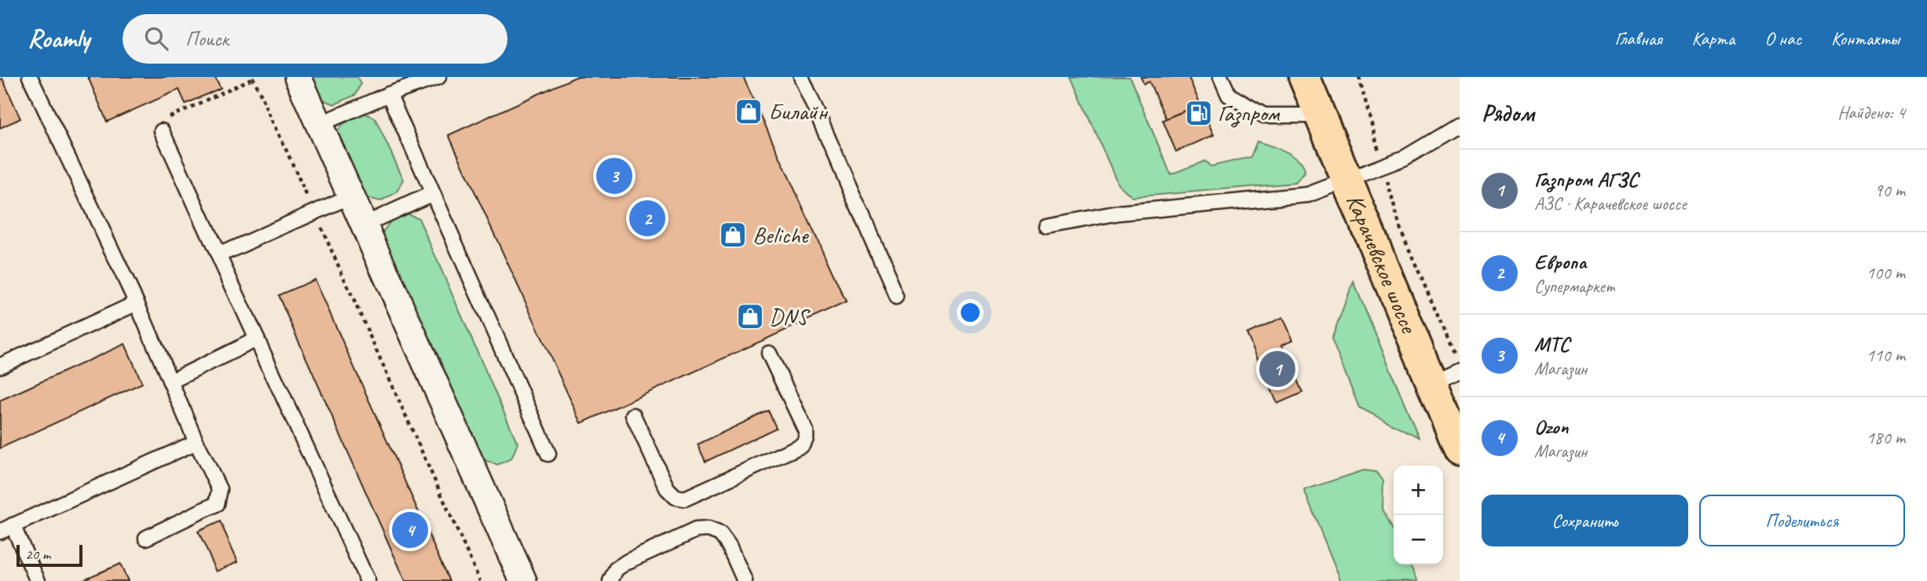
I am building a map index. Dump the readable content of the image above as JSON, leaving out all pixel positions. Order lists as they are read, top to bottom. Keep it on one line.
{"streets":{"highway":["Карачевское шоссе"]},"places":{"shop":["Билайн","Beliche","DNS"],"fuel station":["Газпром"]},"scale_bar":"20 m","page":{"header":"Roamly","search":"Поиск","nav":["Главная","Карта","О нас","Контакты"],"heading":["Рядом","Найдено: 4"],"list":[{"mark":"1","name":"Газпром АГЗС","note":"АЗС · Карачевское шоссе","value":"90 m"},{"mark":"2","name":"Европа","note":"Супермаркет","value":"100 m"},{"mark":"3","name":"МТС","note":"Магазин","value":"110 m"},{"mark":"4","name":"Ozon","note":"Магазин","value":"180 m"}],"pins":["3","2","1","4"],"map_buttons":["+","−"],"buttons":["Сохранить","Поделиться"],"scale":"20 m"}}
